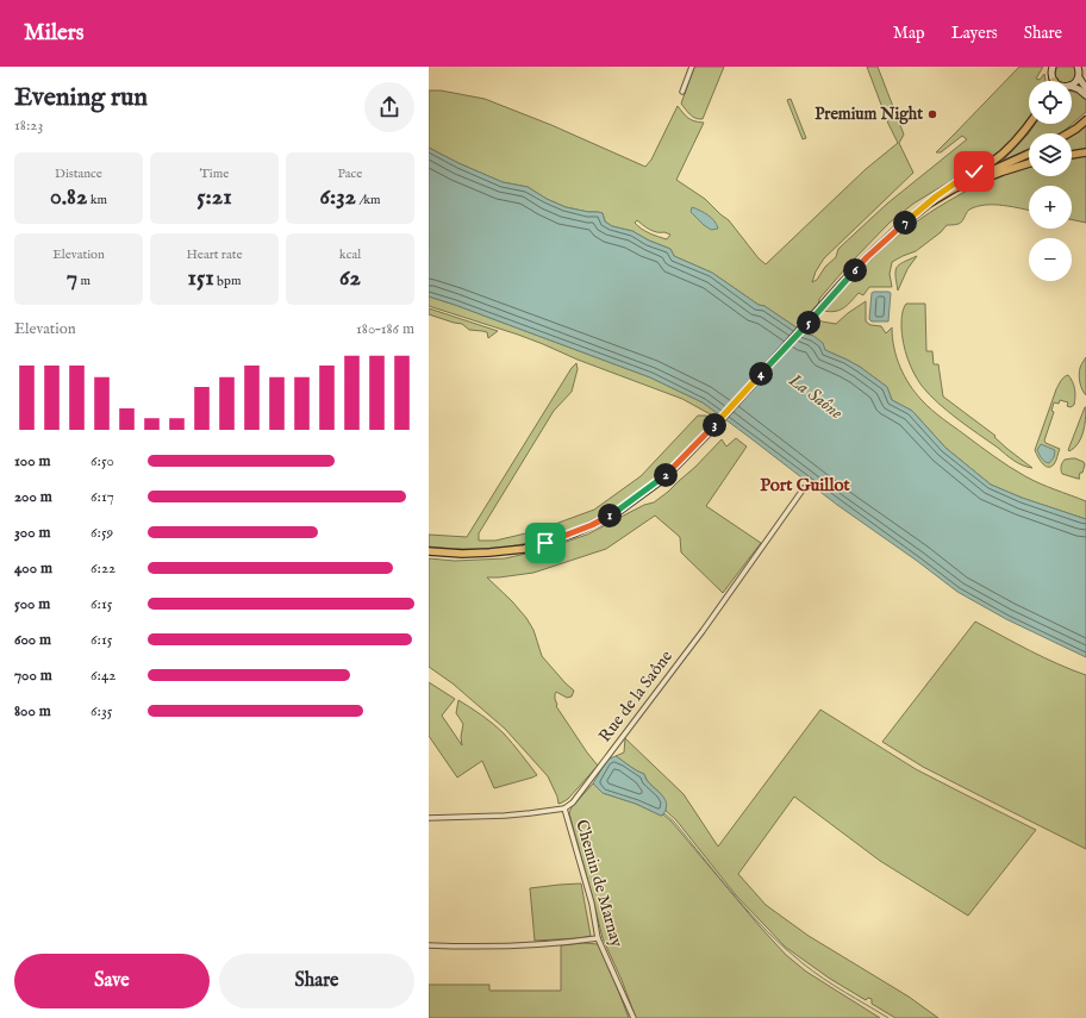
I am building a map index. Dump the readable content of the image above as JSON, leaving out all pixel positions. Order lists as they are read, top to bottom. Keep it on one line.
{"streets":{"street":["Rue de la Saône","Chemin de Marnay"]},"crossings":[["Rue de la Saône","Chemin de Marnay"]],"districts":["Port Guillot"],"water":["La Saône"],"places":["Premium Night"],"page":{"header":"Milers","nav":["Map","Layers","Share"],"heading":["Evening run","18:23"],"map_buttons":["+","−"],"stats":[["Distance","0.82 km"],["Time","5:21"],["Pace","6:32 /km"],["Elevation","7 m"],["Heart rate","151 bpm"],["kcal","62"]],"pins":["7","6","5","4","3","2","1"],"chart":["Elevation","180–186 m"],"list":[{"name":"100 m","note":"6:50"},{"name":"200 m","note":"6:17"},{"name":"300 m","note":"6:59"},{"name":"400 m","note":"6:22"},{"name":"500 m","note":"6:15"},{"name":"600 m","note":"6:15"},{"name":"700 m","note":"6:42"},{"name":"800 m","note":"6:35"}],"buttons":["Save","Share"]}}
